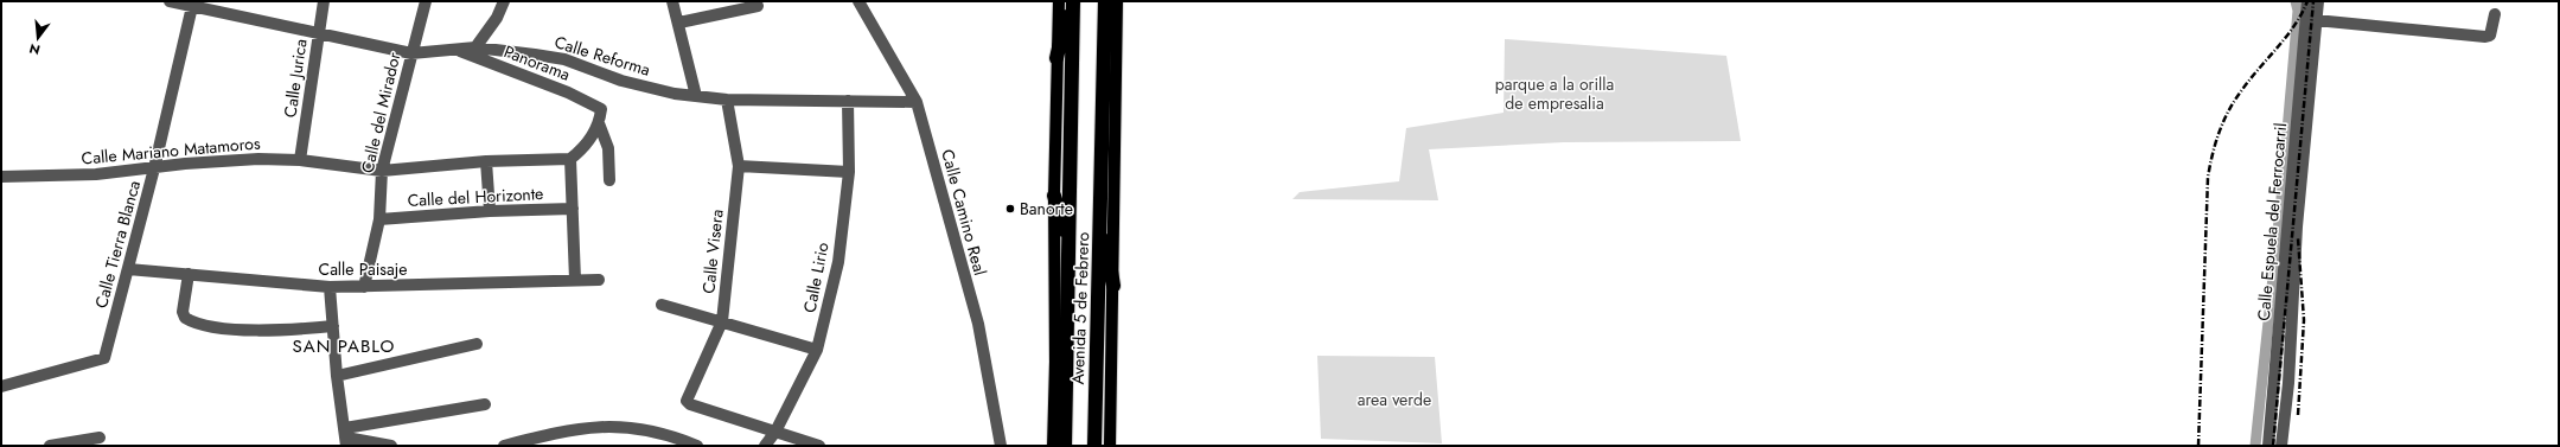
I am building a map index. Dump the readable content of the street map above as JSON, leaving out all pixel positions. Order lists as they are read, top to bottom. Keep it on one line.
{"streets":{"highway":["Avenida 5 de Febrero"],"street":["Calle Reforma","Panorama","Calle Jurica","Calle del Mirador","Calle Mariano Matamoros","Calle del Horizonte","Calle Camino Real","Calle Espuela del Ferrocarril","Calle Tierra Blanca","Calle Visera","Calle Paisaje","Calle Lirio"]},"crossings":[["Calle Reforma","Panorama"],["Calle Reforma","Calle Jurica"],["Calle Reforma","Calle del Mirador"],["Calle Reforma","Calle Camino Real"],["Calle Reforma","Calle Tierra Blanca"],["Calle Reforma","Calle Visera"],["Calle Reforma","Calle Lirio"],["Calle Jurica","Calle Mariano Matamoros"],["Calle del Mirador","Calle Mariano Matamoros"],["Calle del Mirador","Calle del Horizonte"],["Calle del Mirador","Calle Paisaje"],["Calle Mariano Matamoros","Calle Tierra Blanca"],["Calle Tierra Blanca","Calle Paisaje"],["Calle Visera","Calle Lirio"]],"districts":["SAN PABLO"],"parks":["parque a la orilla de empresalia","area verde"],"places":["Banorte"],"north":"bottom"}
